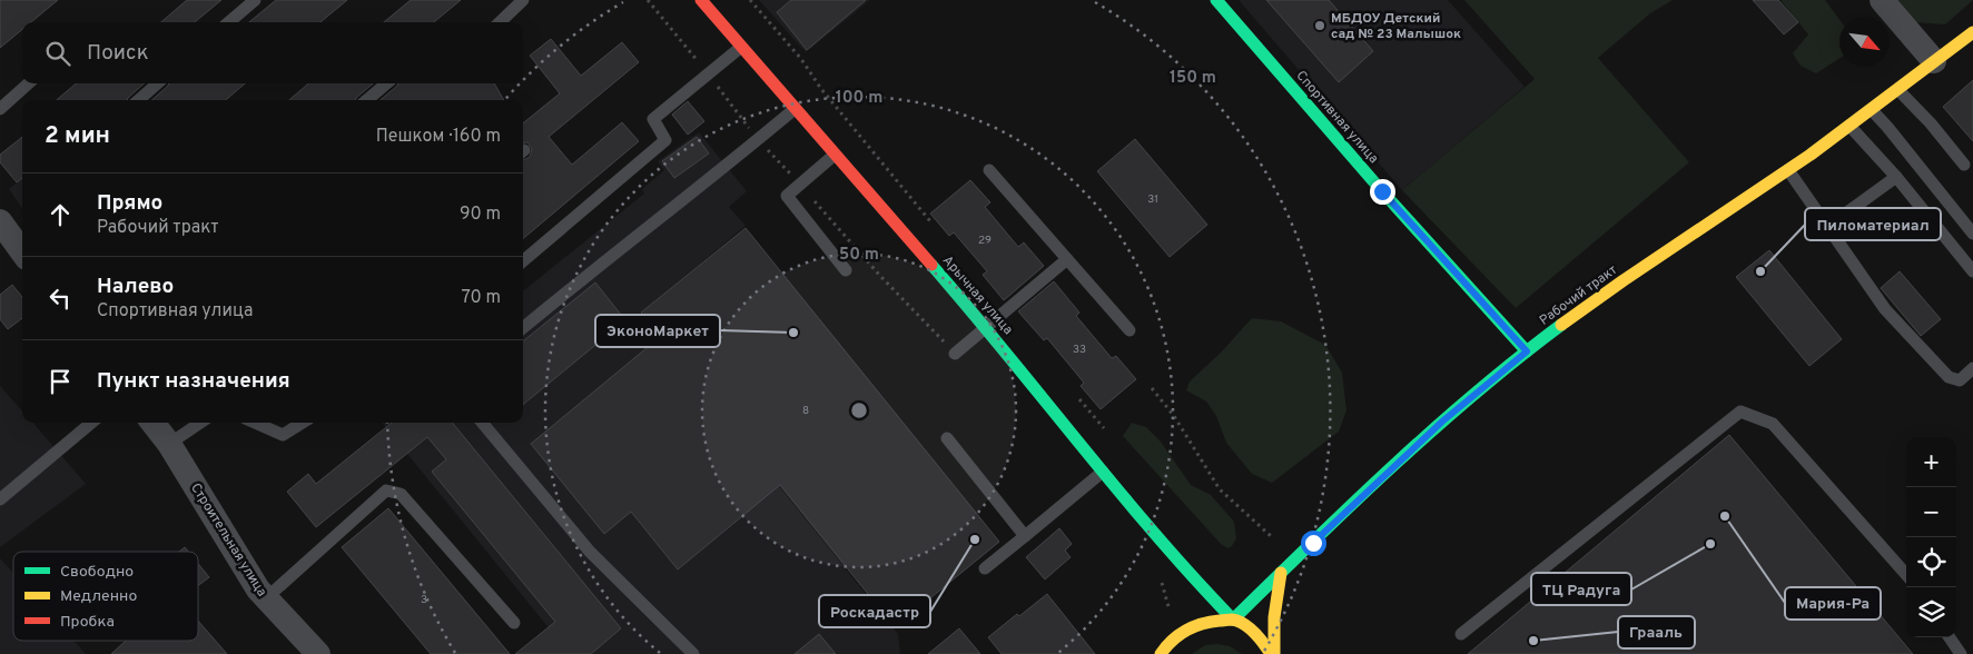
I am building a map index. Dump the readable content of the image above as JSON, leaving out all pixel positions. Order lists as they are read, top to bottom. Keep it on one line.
{"streets":{"street":["Спортивная улица","Арычная улица","Рабочий тракт","Строительная улица"]},"crossings":[["Спортивная улица","Рабочий тракт"],["Арычная улица","Рабочий тракт"]],"places":["МБДОУ Детский сад № 23 Малышок","Пиломатериал","ЭконоМаркет","Мария-Ра","Роскадастр","ТЦ Радуга","Грааль"],"house_numbers":["31","29","33","8","3"],"legend":["Свободно","Медленно","Пробка"],"north":"bottom right","page":{"search":"Поиск","heading":["2 мин","Пешком · 160 m"],"list":[["Прямо","Рабочий тракт","90 m"],["Налево","Спортивная улица","70 m"],"Пункт назначения"],"map_buttons":["+","−"]},"rings":["150 m","100 m","50 m"]}
